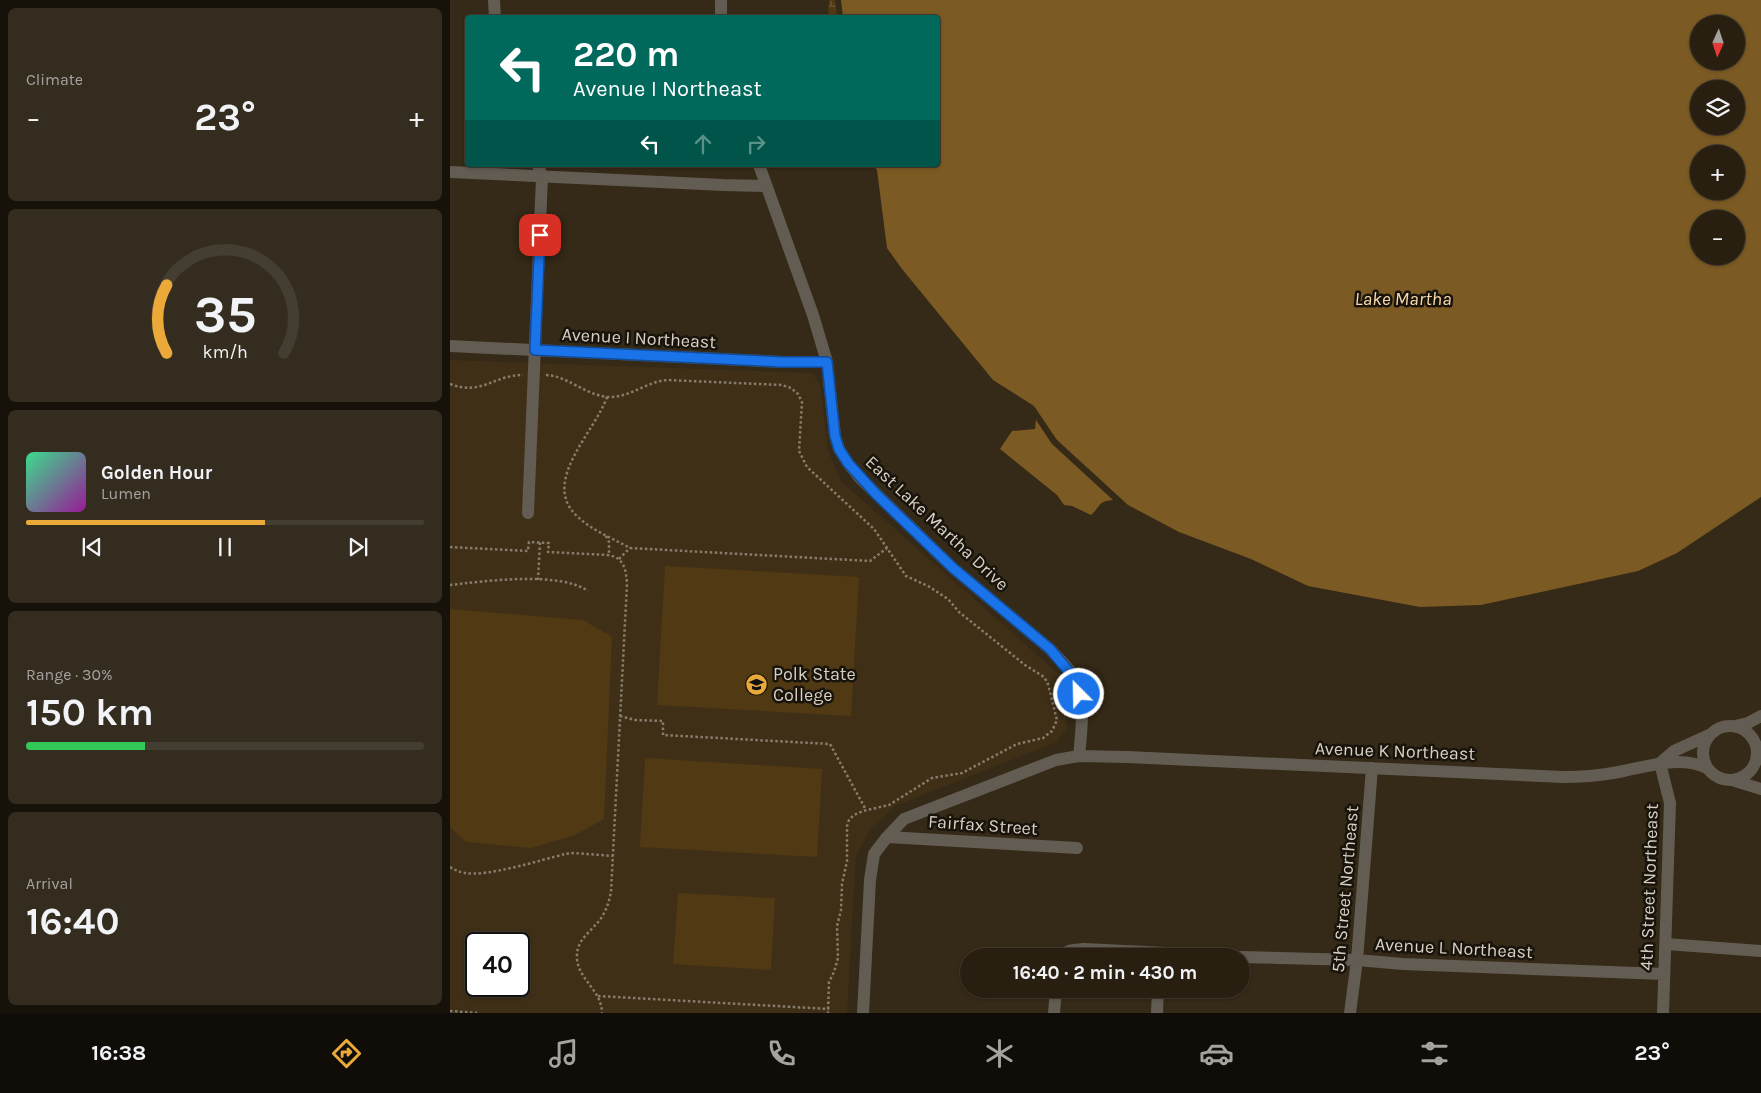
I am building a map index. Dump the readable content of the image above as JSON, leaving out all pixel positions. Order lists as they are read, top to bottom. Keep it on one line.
{"streets":{"street":["Avenue I Northeast","East Lake Martha Drive","Avenue K Northeast","Fairfax Street","4th Street Northeast","5th Street Northeast","Avenue L Northeast"]},"crossings":[["Avenue I Northeast","East Lake Martha Drive"],["East Lake Martha Drive","Avenue K Northeast"],["Avenue K Northeast","Fairfax Street"],["Avenue K Northeast","4th Street Northeast"],["Avenue K Northeast","5th Street Northeast"],["4th Street Northeast","Avenue L Northeast"],["5th Street Northeast","Avenue L Northeast"]],"water":["Lake Martha"],"places":{"school or university":["Polk State College"]},"north":"bottom","page":{"tile":["Climate",["Range · 30%","150 km"],["Arrival","16:40"]],"map_buttons":["+","−"],"turn":["220 m","Avenue I Northeast"],"heat":["−","23°","+"],"song":["Golden Hour","Lumen"],"limit":"40","trip":"16:40 · 2 min · 430 m","tabs":["16:38","23°"],"gauge":["35","km/h"]}}
